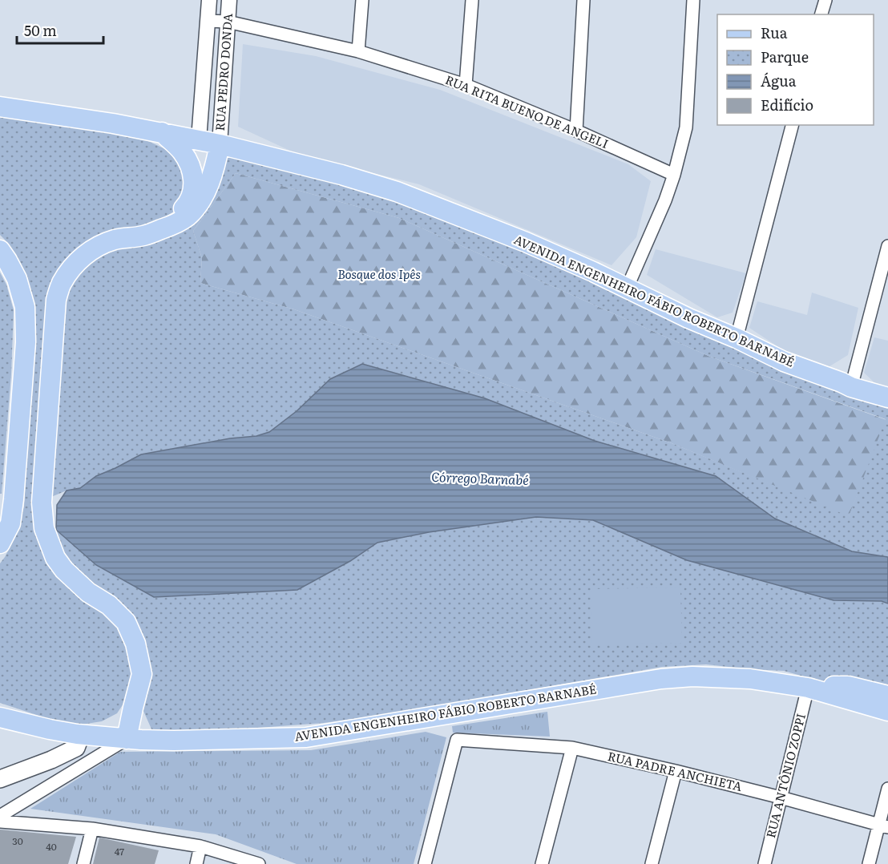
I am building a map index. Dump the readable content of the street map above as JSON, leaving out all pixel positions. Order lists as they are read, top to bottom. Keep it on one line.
{"streets":{"main road":["AVENIDA ENGENHEIRO FÁBIO ROBERTO BARNABÉ"],"street":["RUA PEDRO DONDA","RUA RITA BUENO DE ANGELI","RUA PADRE ANCHIETA","RUA ANTÔNIO ZOPPI"]},"crossings":[["RUA PEDRO DONDA","RUA RITA BUENO DE ANGELI"],["RUA PEDRO DONDA","AVENIDA ENGENHEIRO FÁBIO ROBERTO BARNABÉ"],["AVENIDA ENGENHEIRO FÁBIO ROBERTO BARNABÉ","RUA ANTÔNIO ZOPPI"],["RUA PADRE ANCHIETA","RUA ANTÔNIO ZOPPI"]],"water":["Córrego Barnabé"],"parks":["Bosque dos Ipês"],"house_numbers":["30","40","47"],"legend":["Rua","Parque","Água","Edifício"],"scale_bar":"50 m"}
